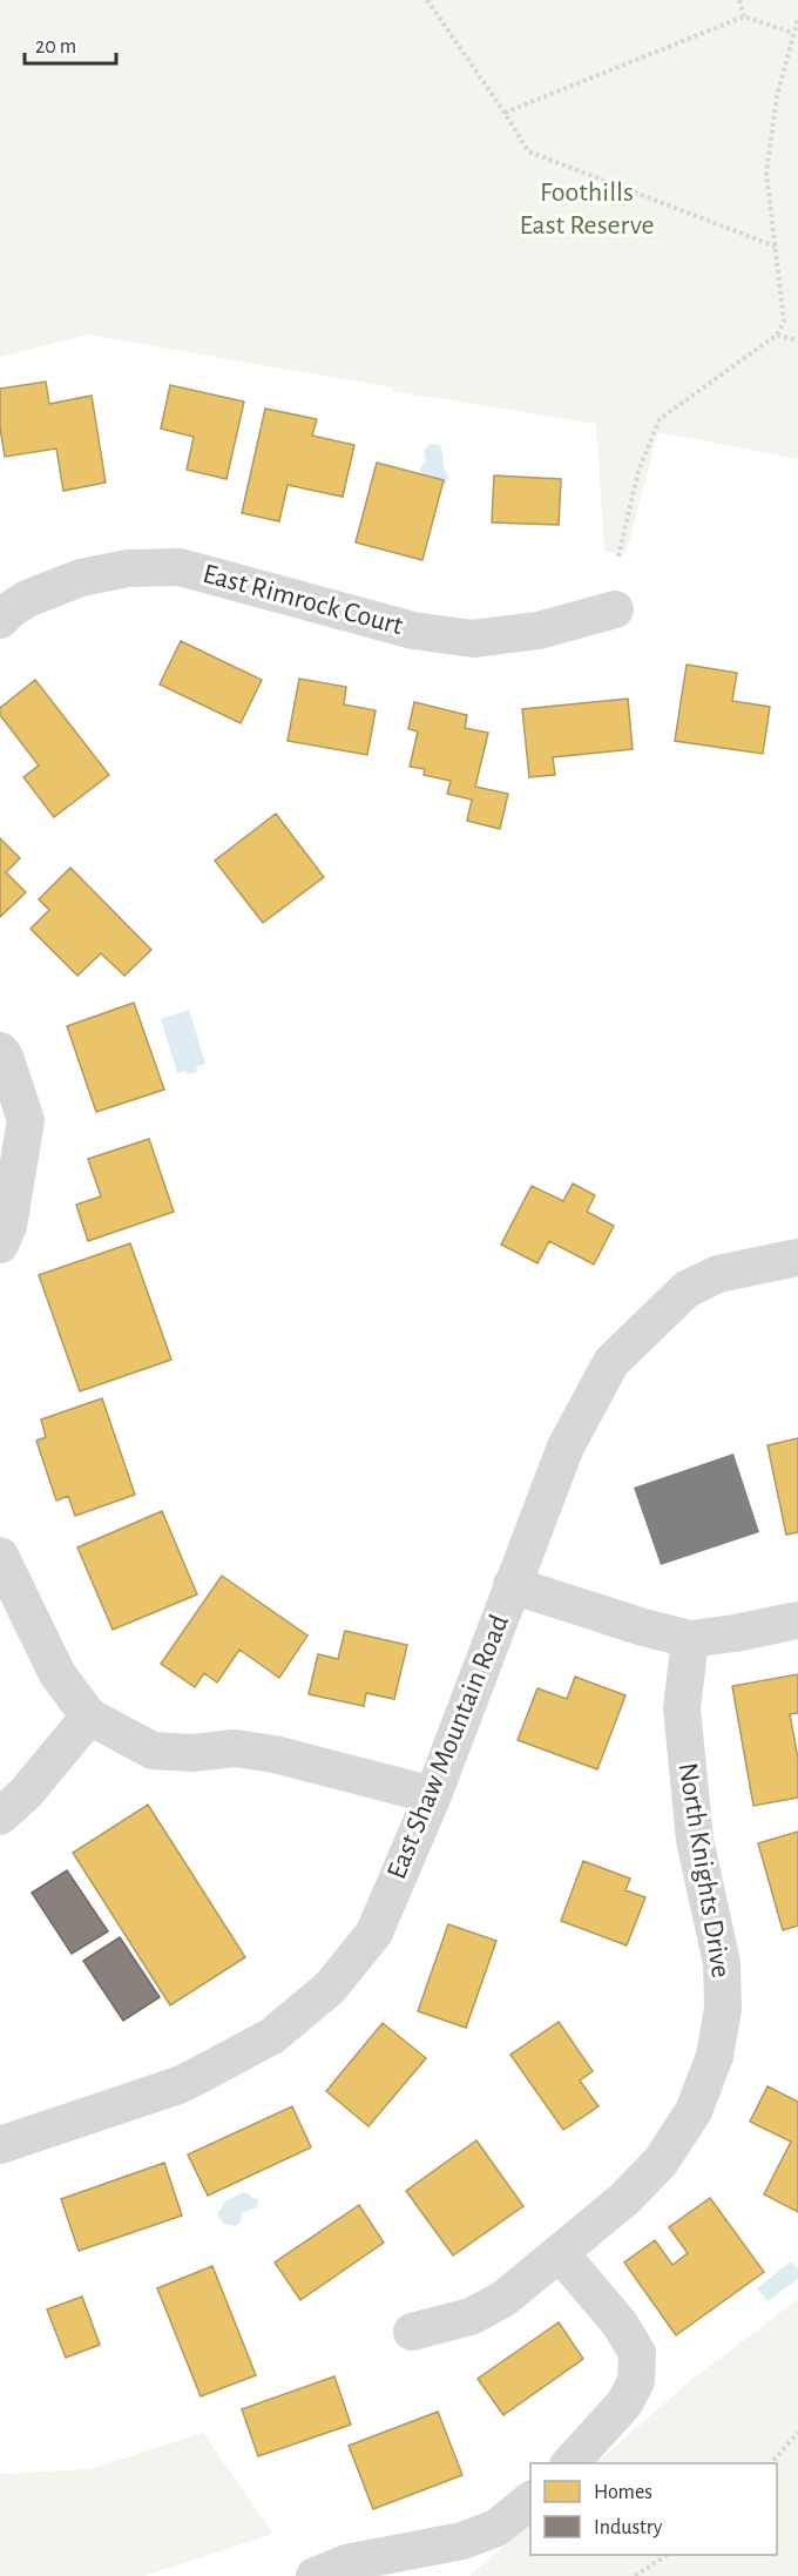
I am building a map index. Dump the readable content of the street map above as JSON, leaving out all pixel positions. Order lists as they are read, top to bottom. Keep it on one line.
{"streets":{"street":["East Rimrock Court","East Shaw Mountain Road","North Knights Drive"]},"parks":["Foothills East Reserve"],"legend":["Homes","Industry"],"scale_bar":"20 m"}
